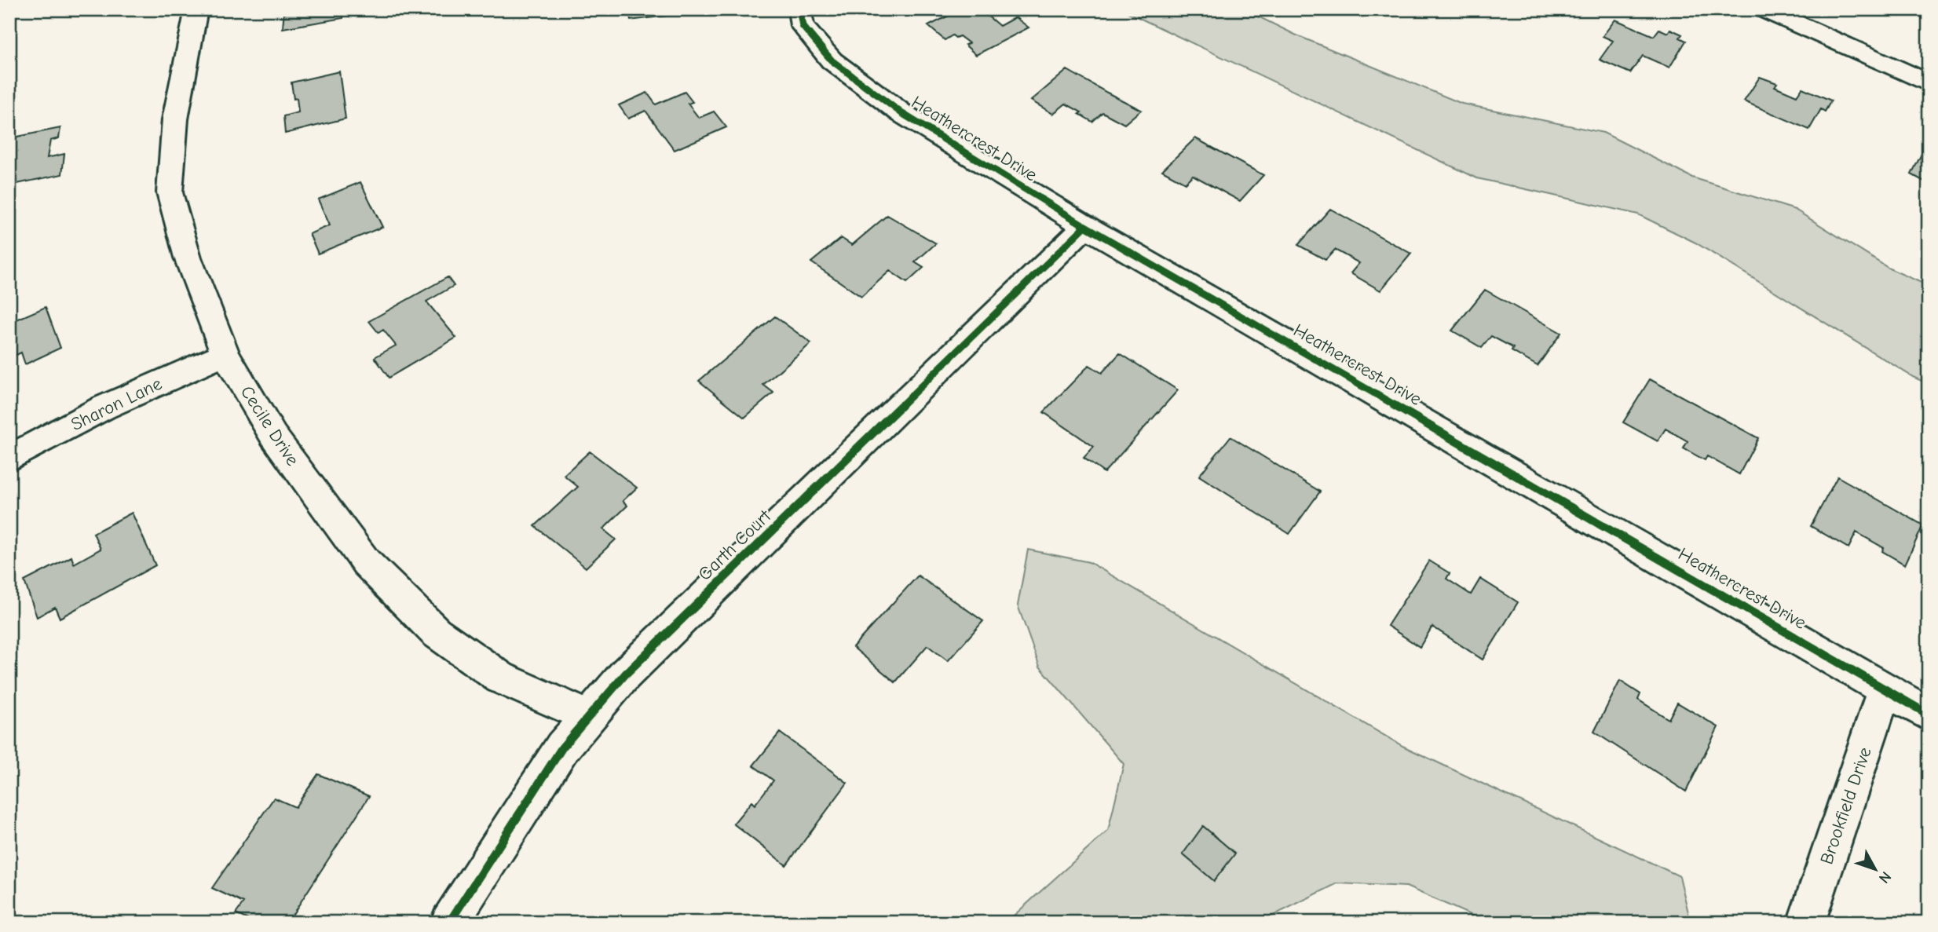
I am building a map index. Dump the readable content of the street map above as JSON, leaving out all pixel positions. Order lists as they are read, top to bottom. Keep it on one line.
{"streets":{"street":["Heathercrest Drive","Sharon Lane","Cecile Drive","Garth Court","Brookfield Drive"]},"crossings":[["Heathercrest Drive","Garth Court"],["Heathercrest Drive","Brookfield Drive"],["Sharon Lane","Cecile Drive"],["Cecile Drive","Garth Court"]],"north":"bottom right"}
